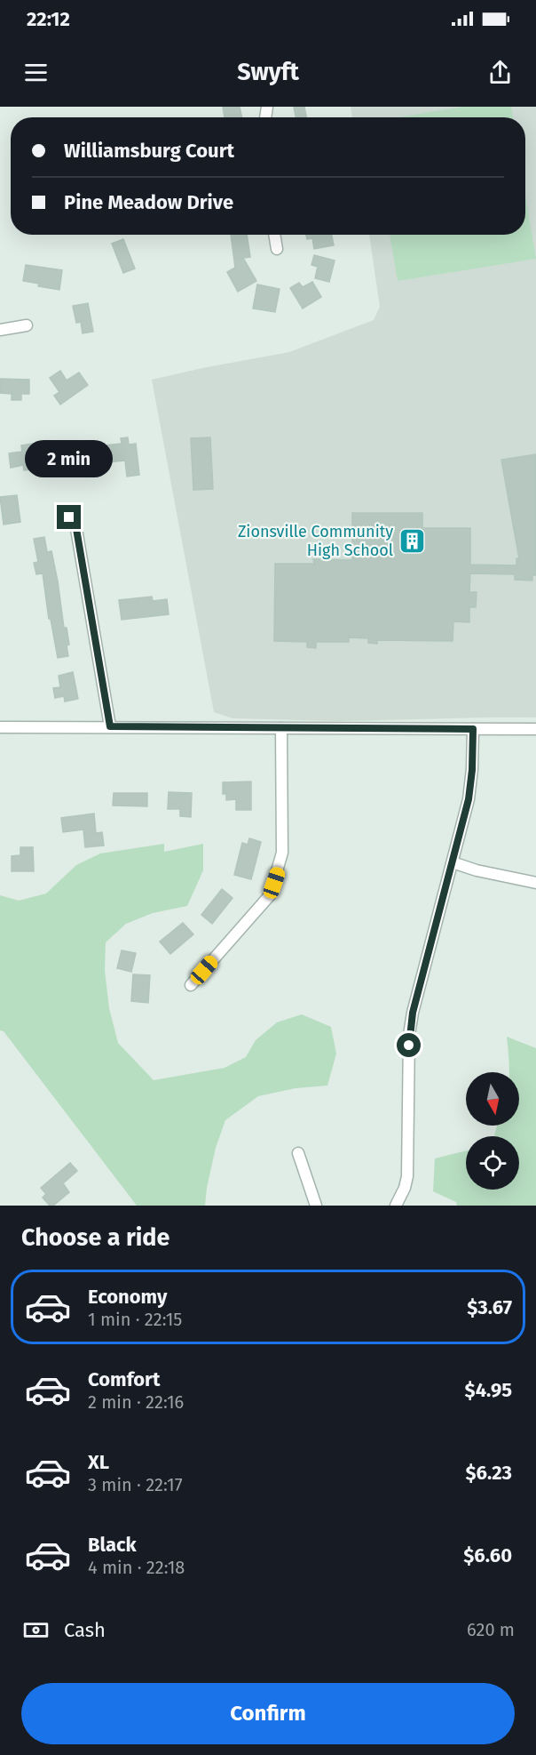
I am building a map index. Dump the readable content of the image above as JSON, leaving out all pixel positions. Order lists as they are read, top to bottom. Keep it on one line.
{"places":{"building":["Zionsville Community High School"]},"north":"bottom","page":{"status":"22:12","header":"Swyft","banner":["Williamsburg Court","Pine Meadow Drive"],"bubble":"2 min","heading":"Choose a ride","list":[{"name":"Economy","note":"1 min · 22:15","value":"$3.67"},{"name":"Comfort","note":"2 min · 22:16","value":"$4.95"},{"name":"XL","note":"3 min · 22:17","value":"$6.23"},{"name":"Black","note":"4 min · 22:18","value":"$6.60"}],"pay":["Cash","620 m"],"buttons":"Confirm"}}
